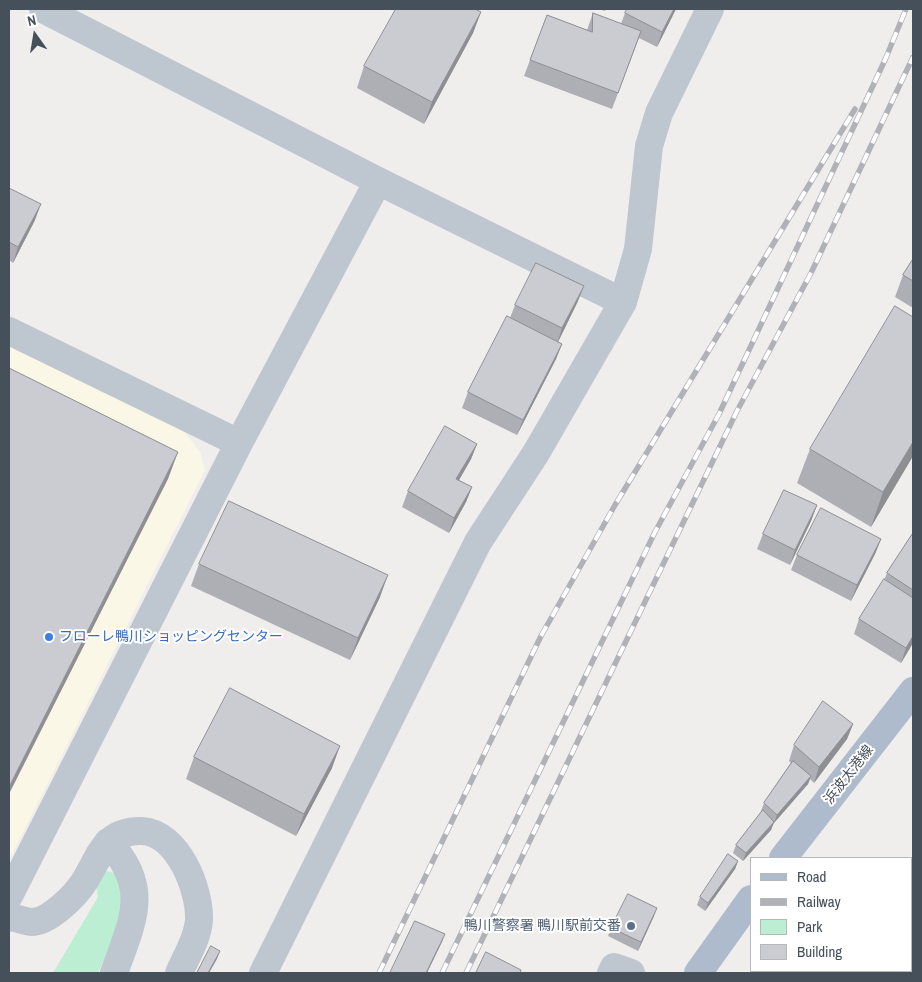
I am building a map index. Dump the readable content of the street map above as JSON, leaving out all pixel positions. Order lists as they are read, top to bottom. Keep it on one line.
{"streets":{"main road":["浜波太港線"]},"places":["フローレ鴨川ショッピングセンター","鴨川警察署 鴨川駅前交番"],"legend":["Road","Railway","Park","Building"],"north":"top"}
